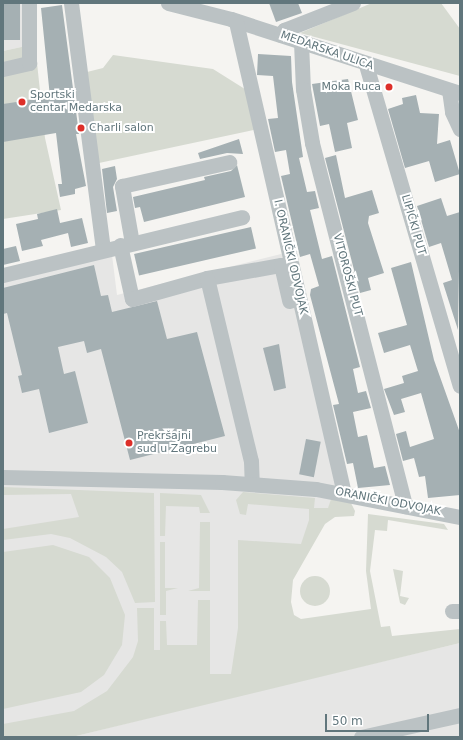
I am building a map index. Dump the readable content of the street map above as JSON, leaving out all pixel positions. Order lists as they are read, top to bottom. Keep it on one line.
{"streets":{"street":["MEDARSKA ULICA","LIPIČKI PUT","I. ORANIČKI ODVOJAK","VITOROŠKI PUT","ORANIČKI ODVOJAK"]},"crossings":[["MEDARSKA ULICA","LIPIČKI PUT"],["MEDARSKA ULICA","I. ORANIČKI ODVOJAK"],["MEDARSKA ULICA","VITOROŠKI PUT"],["I. ORANIČKI ODVOJAK","ORANIČKI ODVOJAK"],["VITOROŠKI PUT","ORANIČKI ODVOJAK"]],"places":["Moka Ruca","Sportski centar Medarska","Charli salon","Prekršajni sud u Zagrebu"],"scale_bar":"50 m"}
